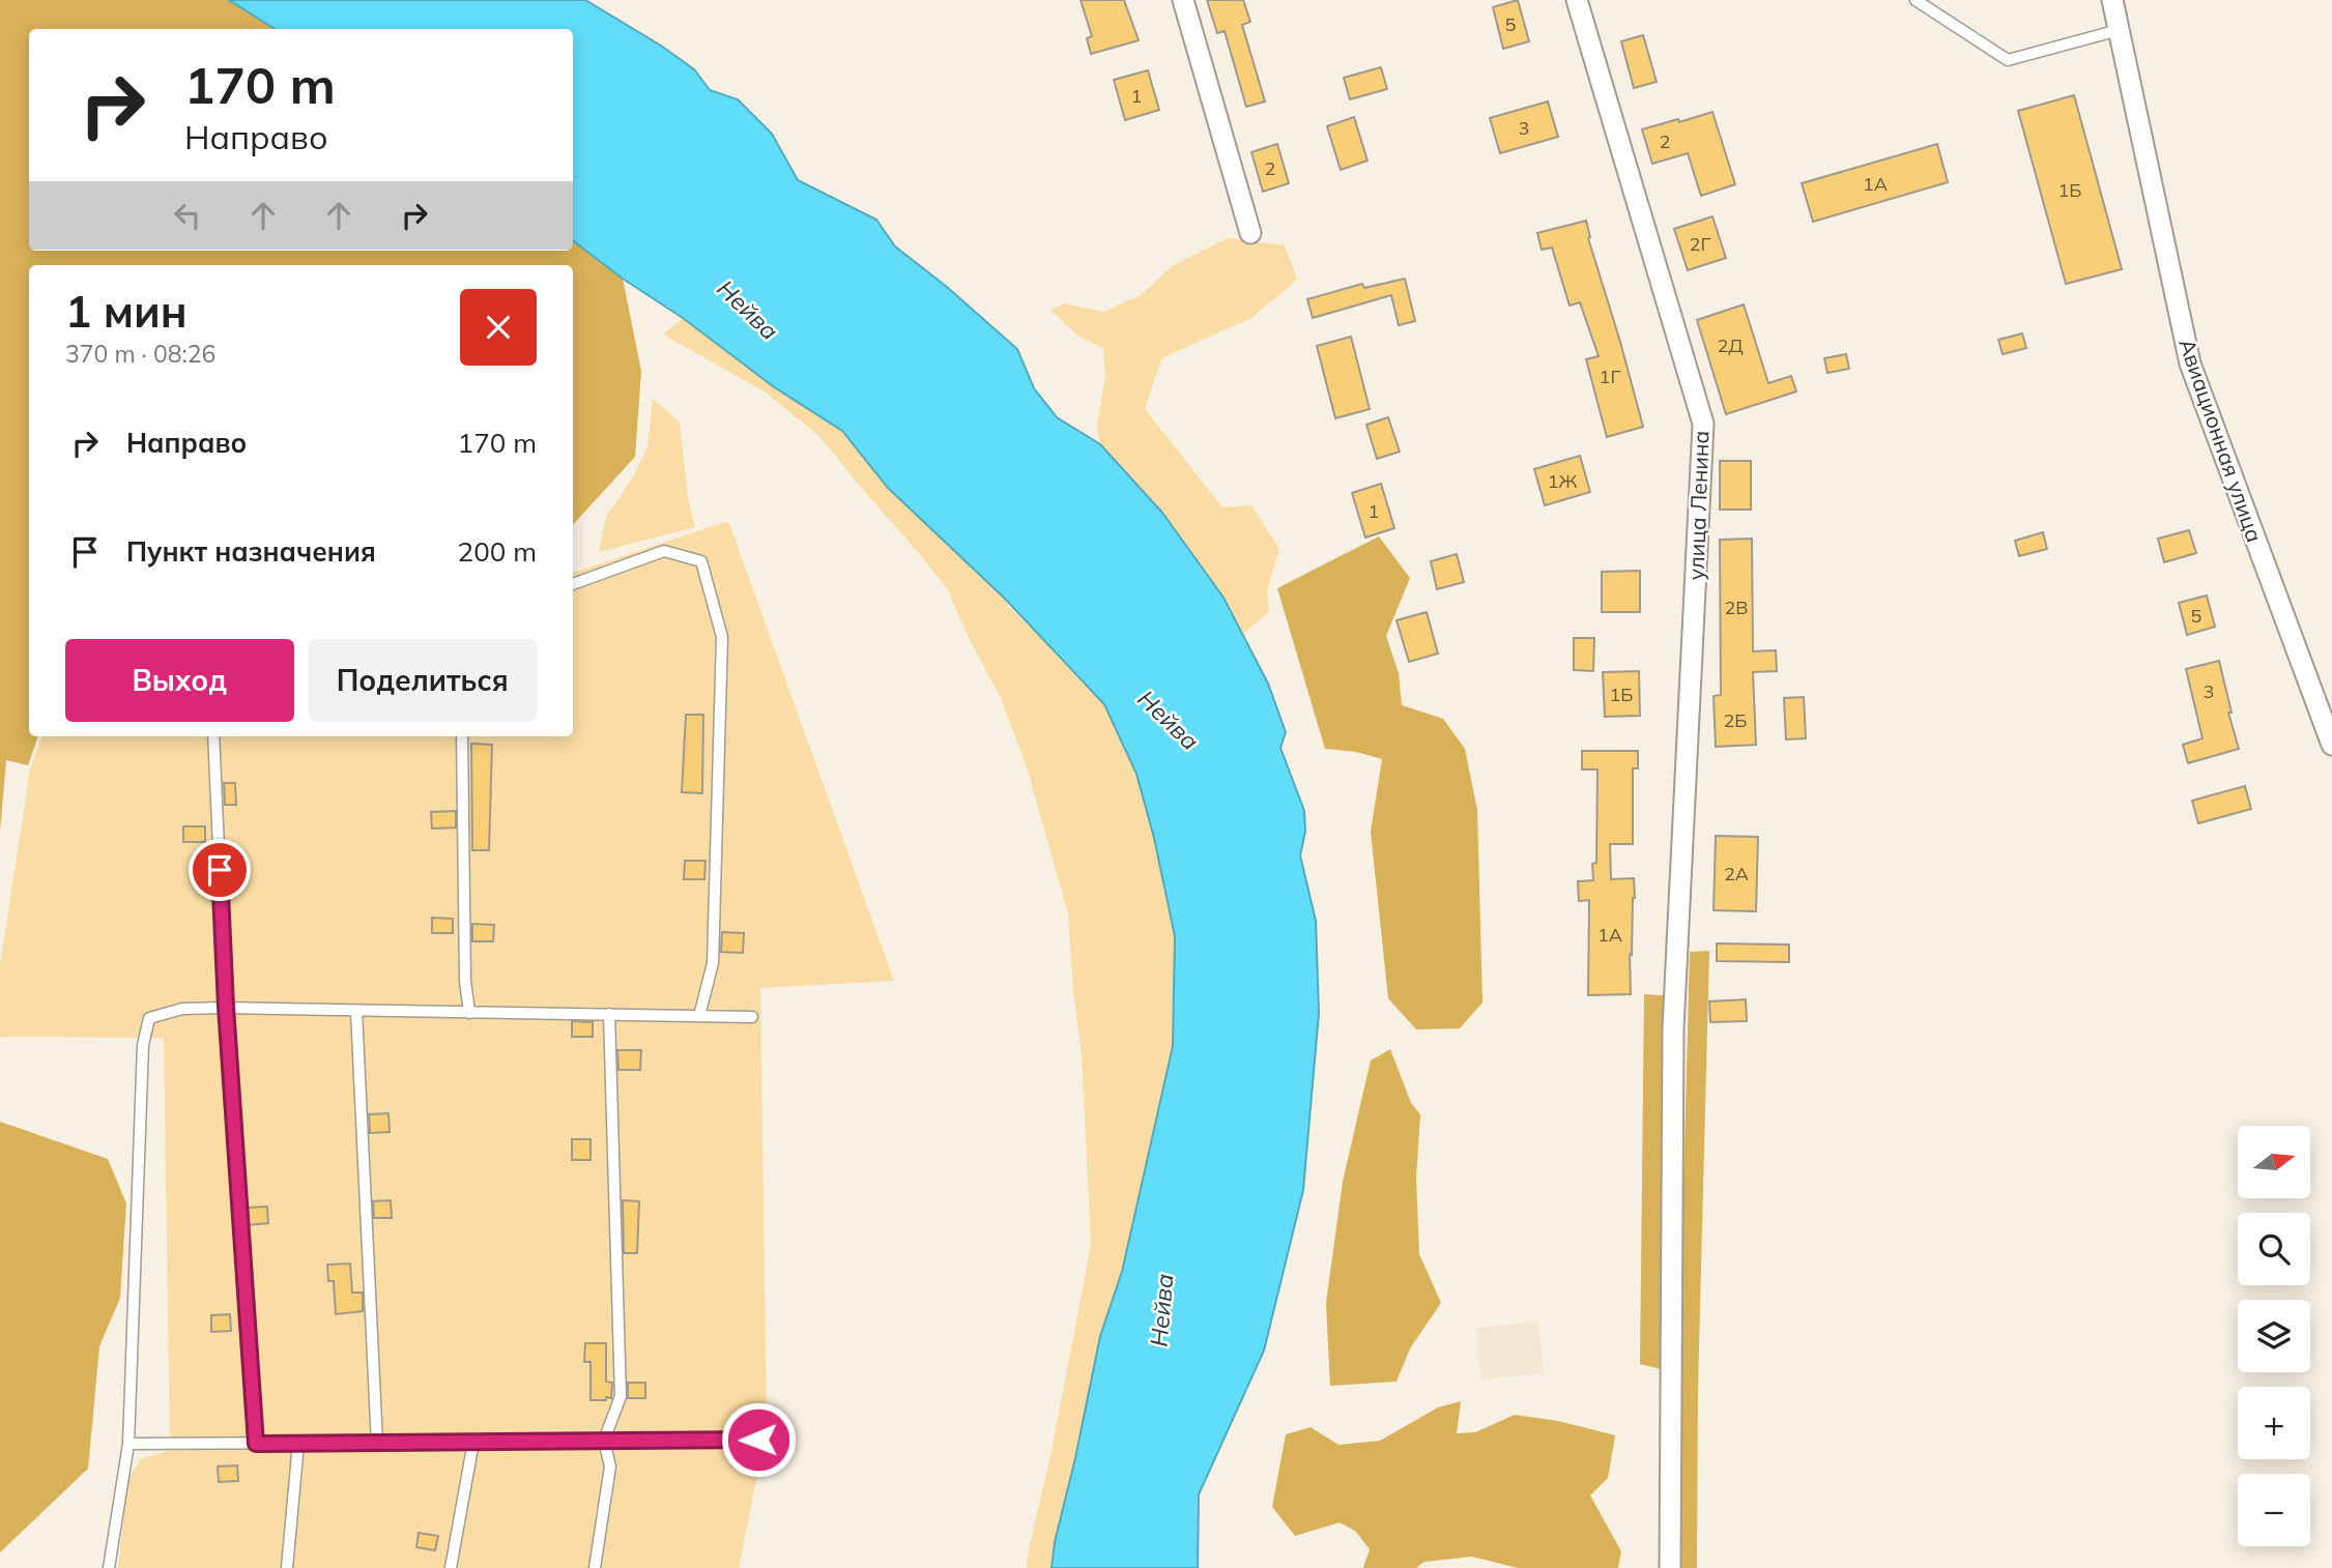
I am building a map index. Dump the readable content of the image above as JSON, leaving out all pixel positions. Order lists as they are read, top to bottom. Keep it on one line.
{"streets":{"street":["Авиационная улица","улица Ленина"]},"water":["Нейва"],"house_numbers":["5","1","3","2","2","1А","1Б","2Г","2Д","1Г","1Ж","1","2В","5","3","1Б","2Б","2А","1А"],"north":"right","page":{"turn":["170 m","Направо"],"heading":["1 мин","370 m · 08:26"],"list":[{"name":"Направо","value":"170 m"},{"name":"Пункт назначения","value":"200 m"}],"buttons":["Выход","Поделиться"],"map_buttons":["+","−"]}}
